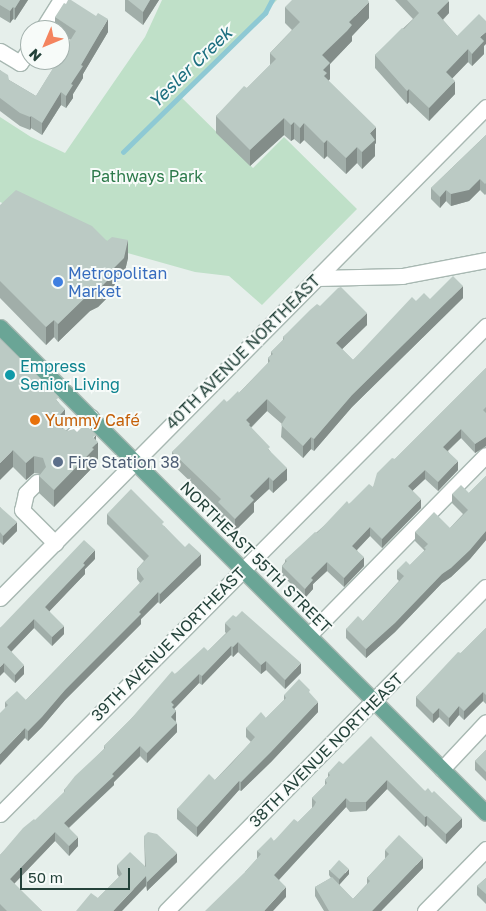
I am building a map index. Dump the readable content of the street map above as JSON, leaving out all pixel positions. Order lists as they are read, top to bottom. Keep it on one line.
{"streets":{"main road":["NORTHEAST 55TH STREET"],"street":["40TH AVENUE NORTHEAST","39TH AVENUE NORTHEAST","38TH AVENUE NORTHEAST"]},"crossings":[["40TH AVENUE NORTHEAST","NORTHEAST 55TH STREET"],["NORTHEAST 55TH STREET","39TH AVENUE NORTHEAST"],["NORTHEAST 55TH STREET","38TH AVENUE NORTHEAST"]],"water":["Yesler Creek"],"parks":["Pathways Park"],"places":["Metropolitan Market","Empress Senior Living","Yummy Café","Fire Station 38"],"scale_bar":"50 m","north":"bottom left"}
